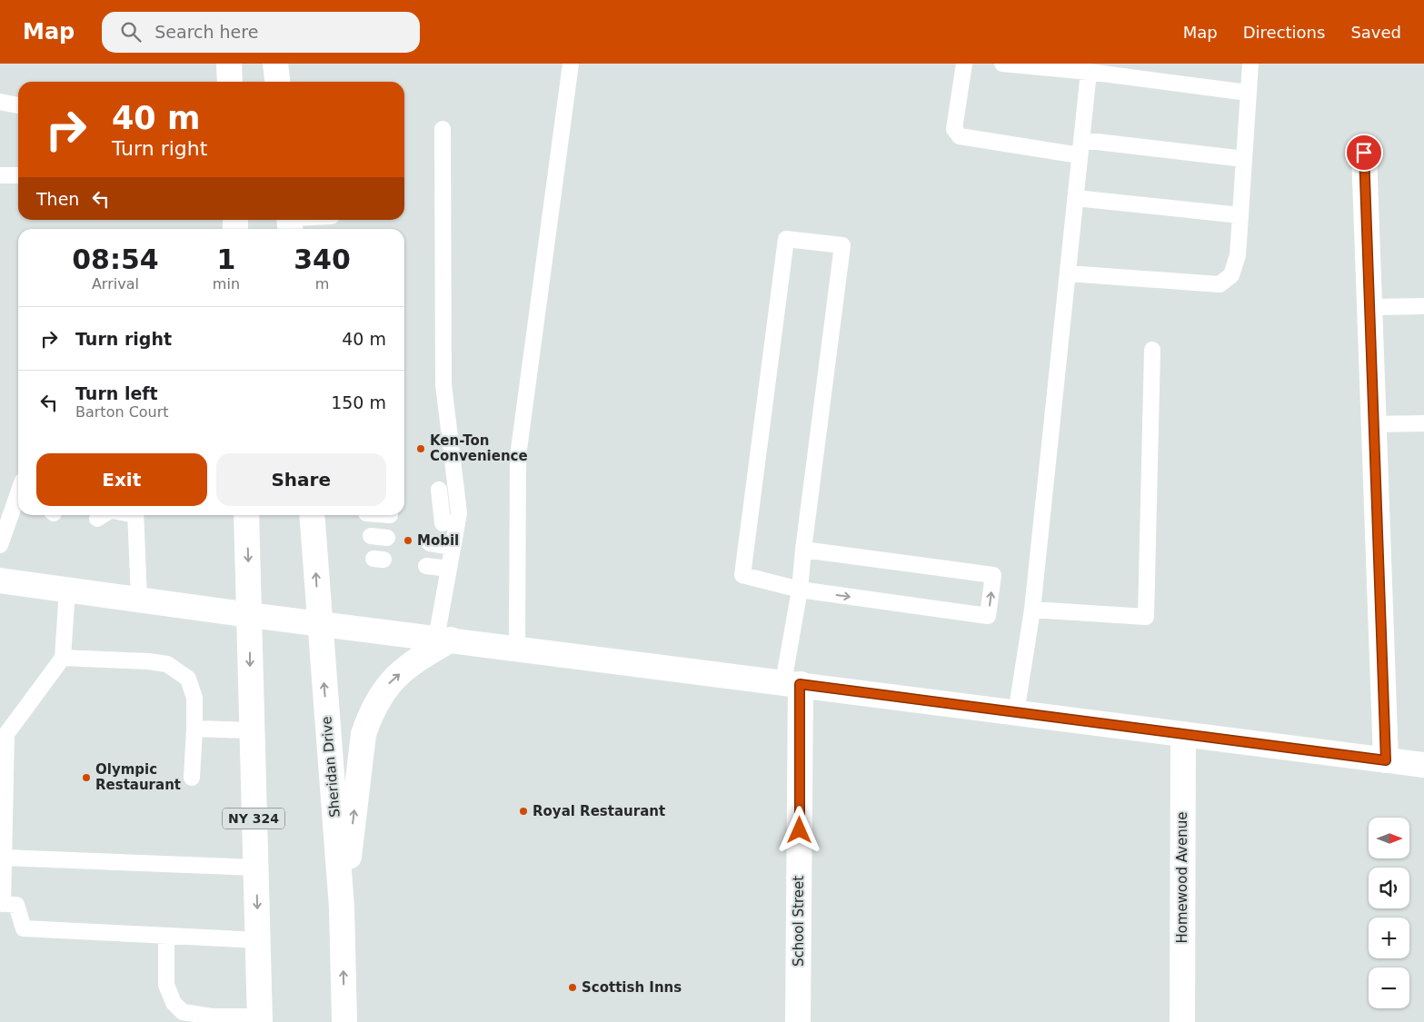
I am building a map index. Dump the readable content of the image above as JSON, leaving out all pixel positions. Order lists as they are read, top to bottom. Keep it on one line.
{"streets":{"main road":["Sheridan Drive","NY 324","Homewood Avenue","School Street"]},"places":["Ken-Ton Convenience","Mobil","Olympic Restaurant","Royal Restaurant","Scottish Inns"],"north":"right","page":{"header":"Map","search":"Search here","nav":["Map","Directions","Saved"],"turn":["40 m","Turn right"],"then":"Then","eta":["08:54","Arrival","1","min","340","m"],"list":[{"name":"Turn right","value":"40 m"},{"name":"Turn left","note":"Barton Court","value":"150 m"}],"buttons":["Exit","Share"],"map_buttons":["+","−"]}}
